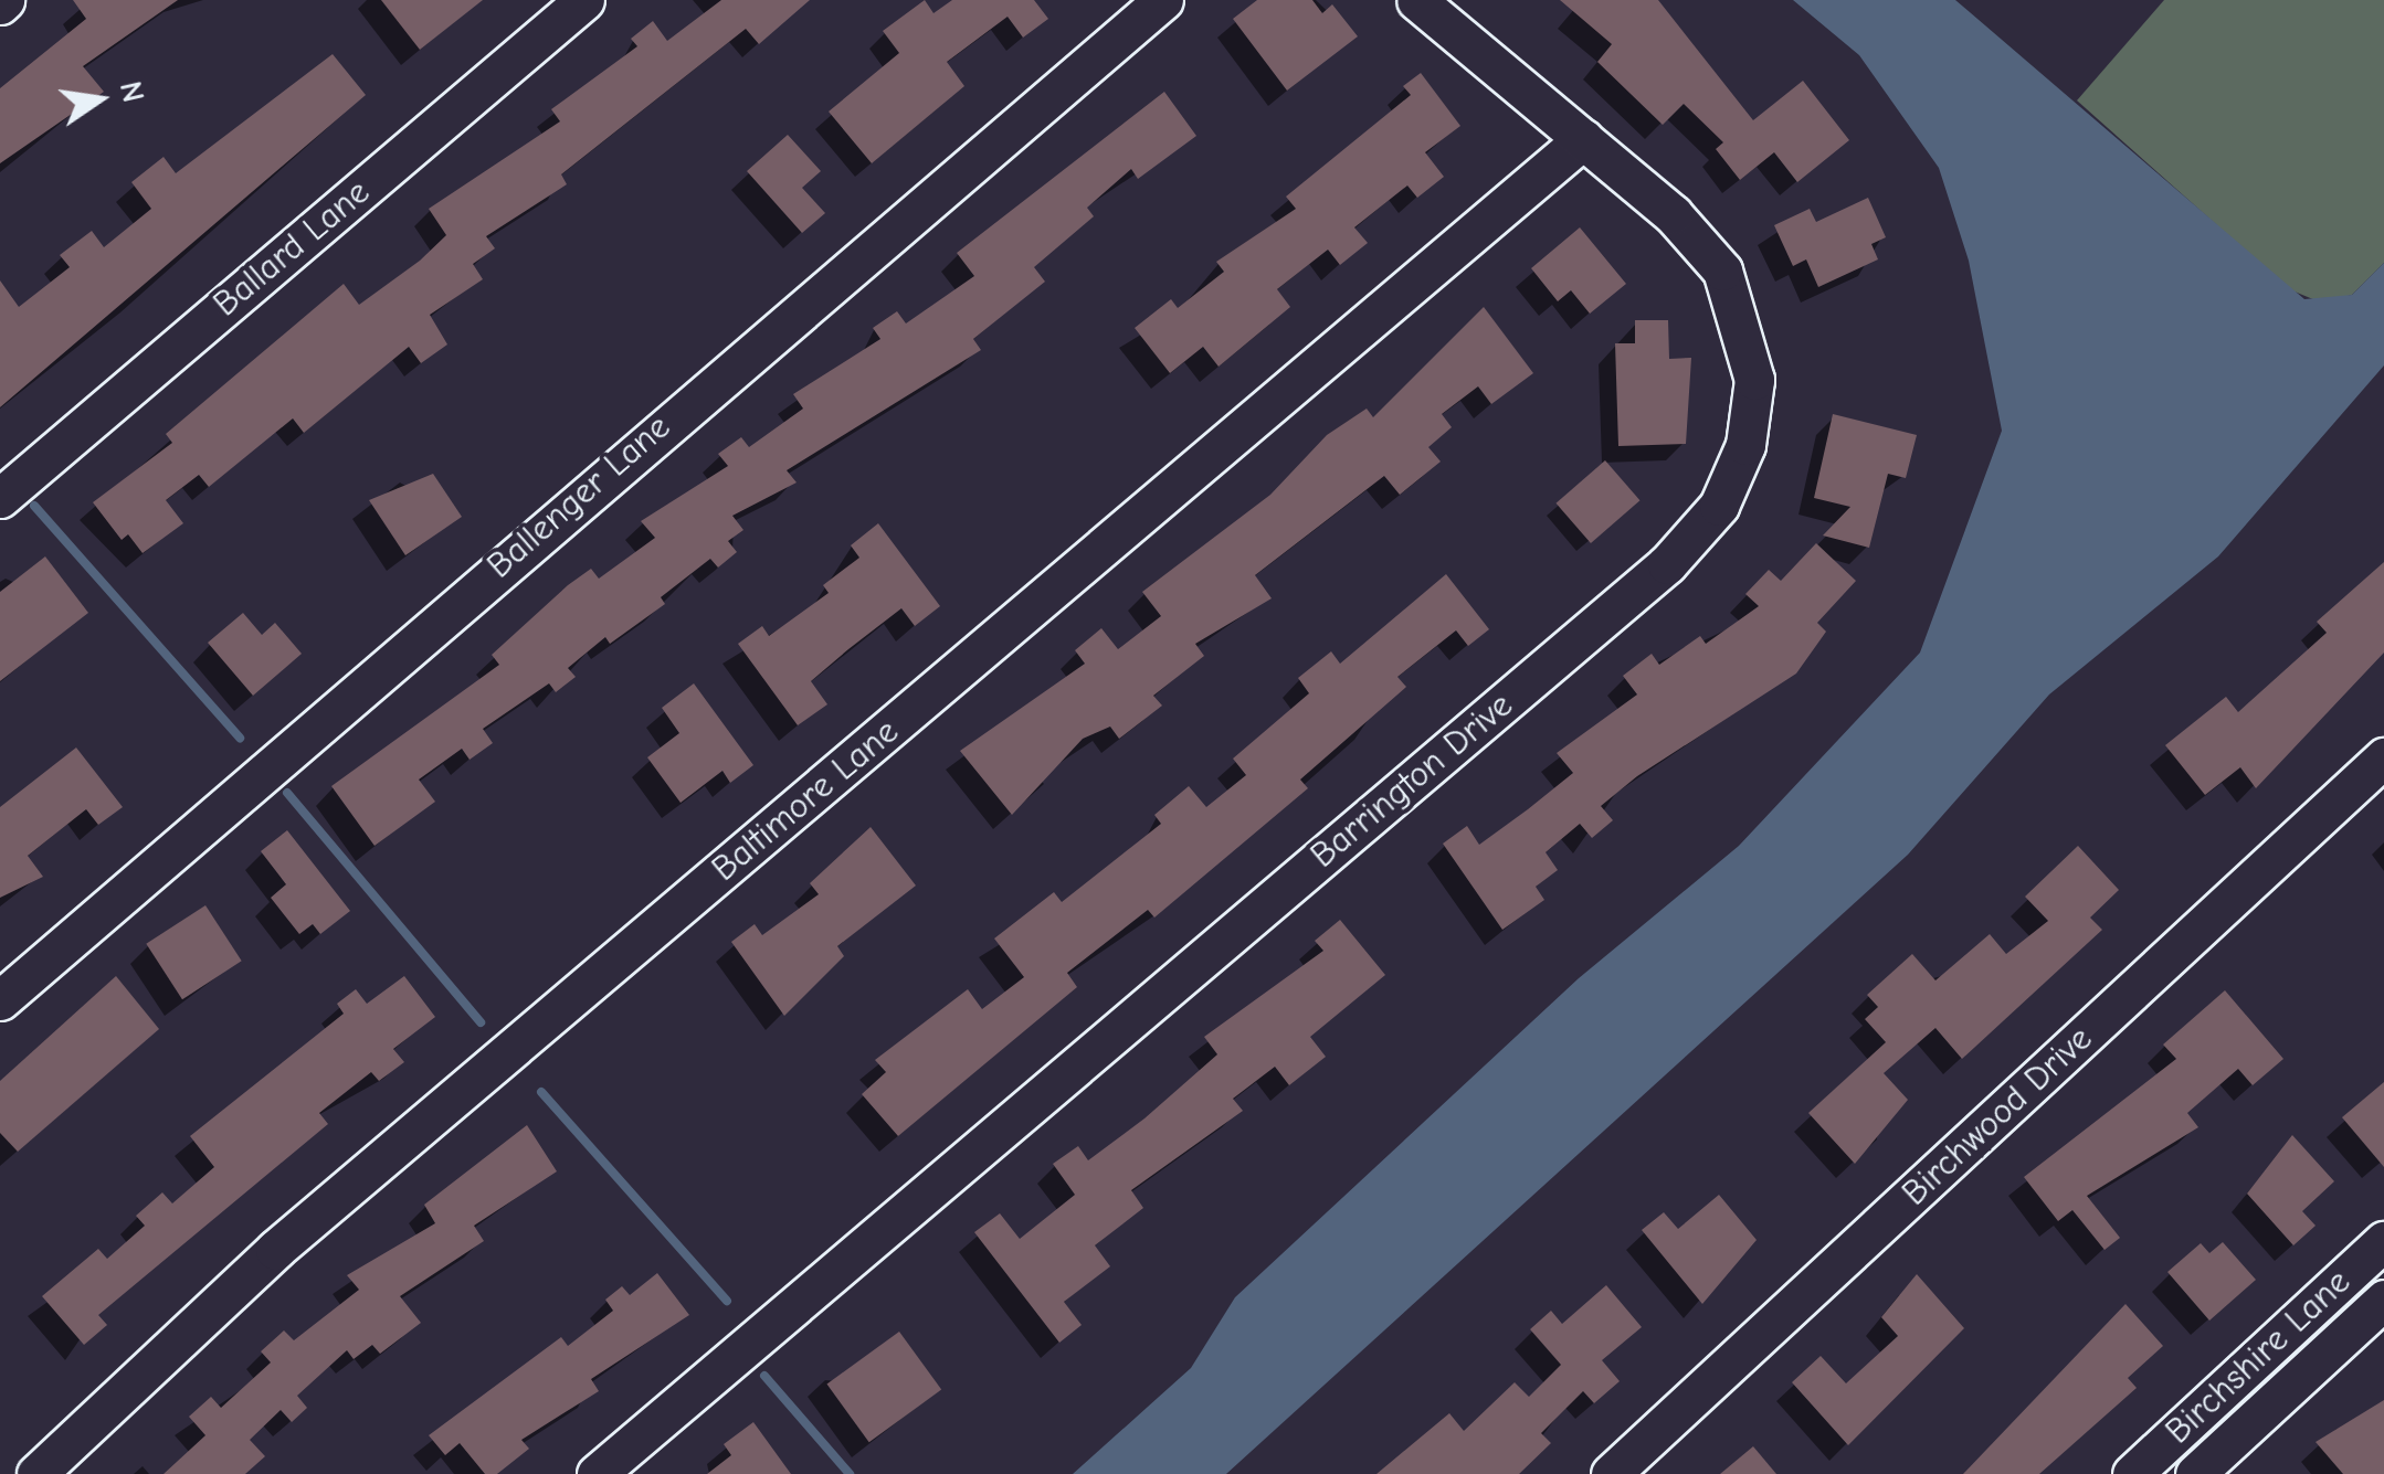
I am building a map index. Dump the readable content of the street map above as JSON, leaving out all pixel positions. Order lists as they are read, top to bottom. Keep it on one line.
{"streets":{"street":["Ballard Lane","Ballenger Lane","Barrington Drive","Baltimore Lane","Birchwood Drive","Birchshire Lane"]},"crossings":[["Barrington Drive","Baltimore Lane"]],"north":"right"}
